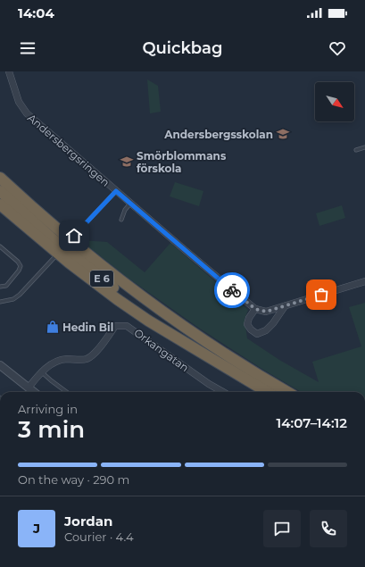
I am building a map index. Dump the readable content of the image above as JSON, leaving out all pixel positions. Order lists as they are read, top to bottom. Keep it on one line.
{"streets":{"highway":["E 6"],"street":["Andersbergsringen","Orkangatan"]},"places":{"school or university":["Andersbergsskolan","Smörblommans förskola"],"shop":["Hedin Bil"]},"north":"bottom right","page":{"status":"14:04","header":"Quickbag","heading":["3 min","Arriving in","14:07–14:12"],"panel":["Jordan","Courier · 4.4"],"bar":"On the way · 290 m","round":"J"}}
